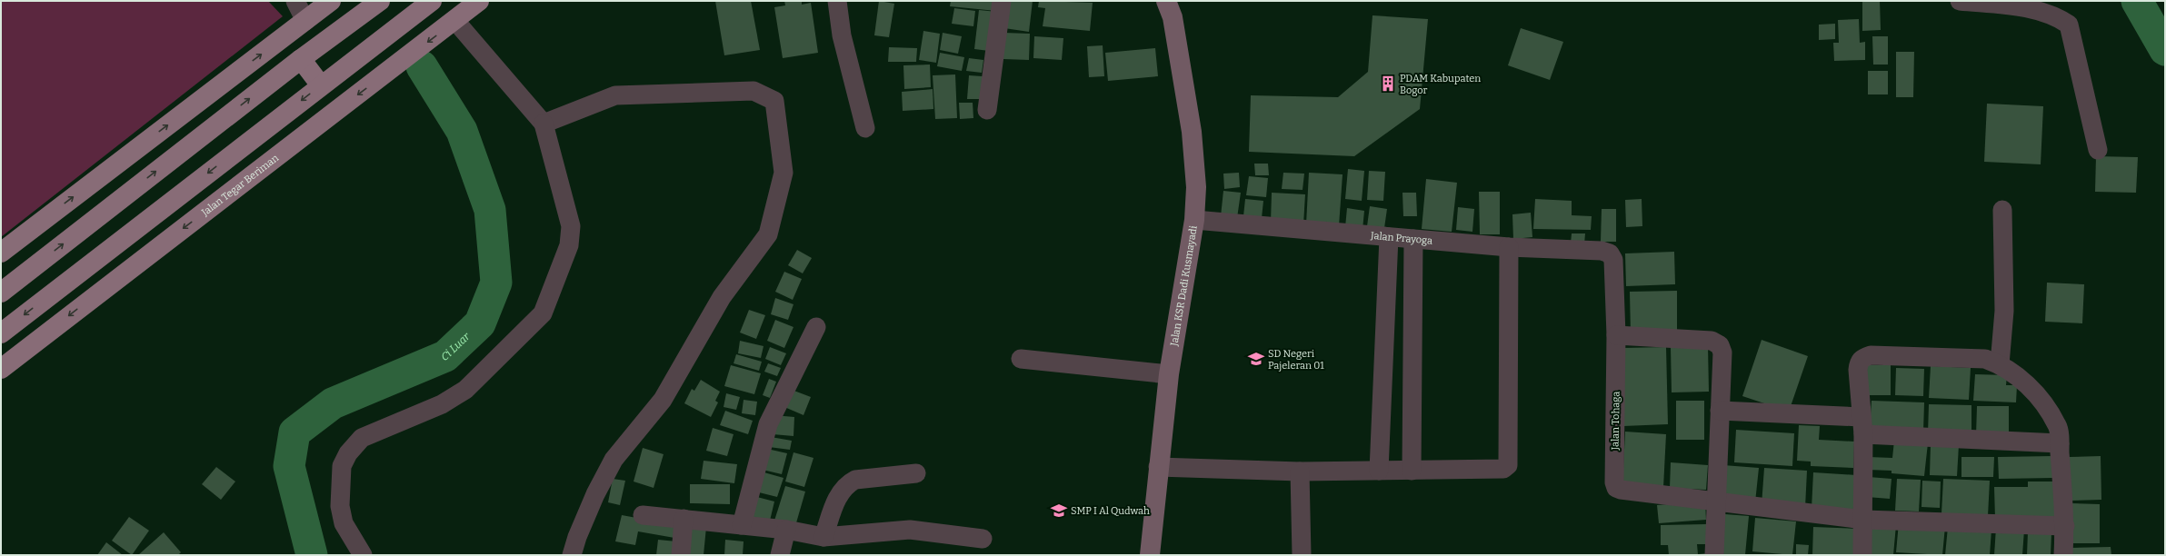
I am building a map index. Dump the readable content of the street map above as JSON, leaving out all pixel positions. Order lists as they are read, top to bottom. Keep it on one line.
{"streets":{"main road":["Jalan Tegar Beriman","Jalan KSR Dadi Kusmayadi"],"street":["Jalan Prayoga","Jalan Tohaga"]},"crossings":[["Jalan Prayoga","Jalan KSR Dadi Kusmayadi"],["Jalan Prayoga","Jalan Tohaga"]],"water":["Ci Luar"],"places":{"building":["PDAM Kabupaten Bogor"],"school or university":["SD Negeri Pajeleran 01","SMP I Al Qudwah"]}}
